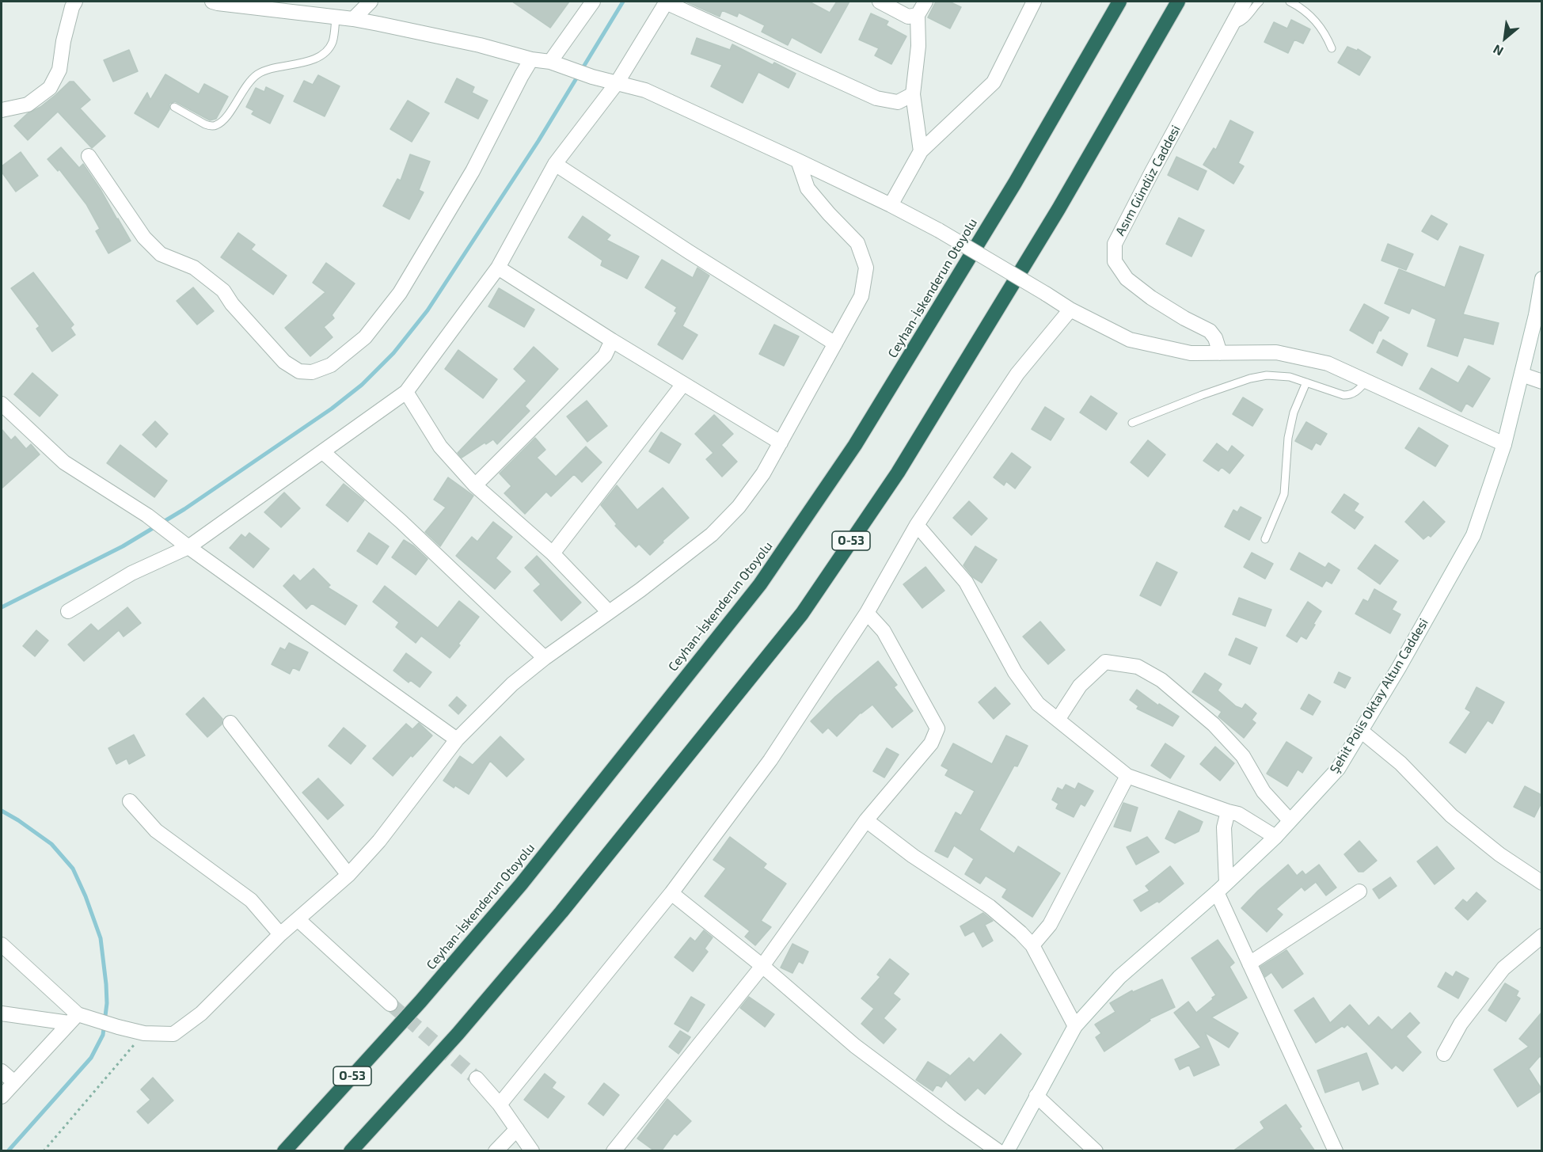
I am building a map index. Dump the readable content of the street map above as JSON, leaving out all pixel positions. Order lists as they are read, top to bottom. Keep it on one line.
{"streets":{"highway":["Ceyhan-İskenderun Otoyolu","O-53"],"street":["Asım Gündüz Caddesi","Şehit Polis Oktay Altun Caddesi"]},"north":"bottom left"}
